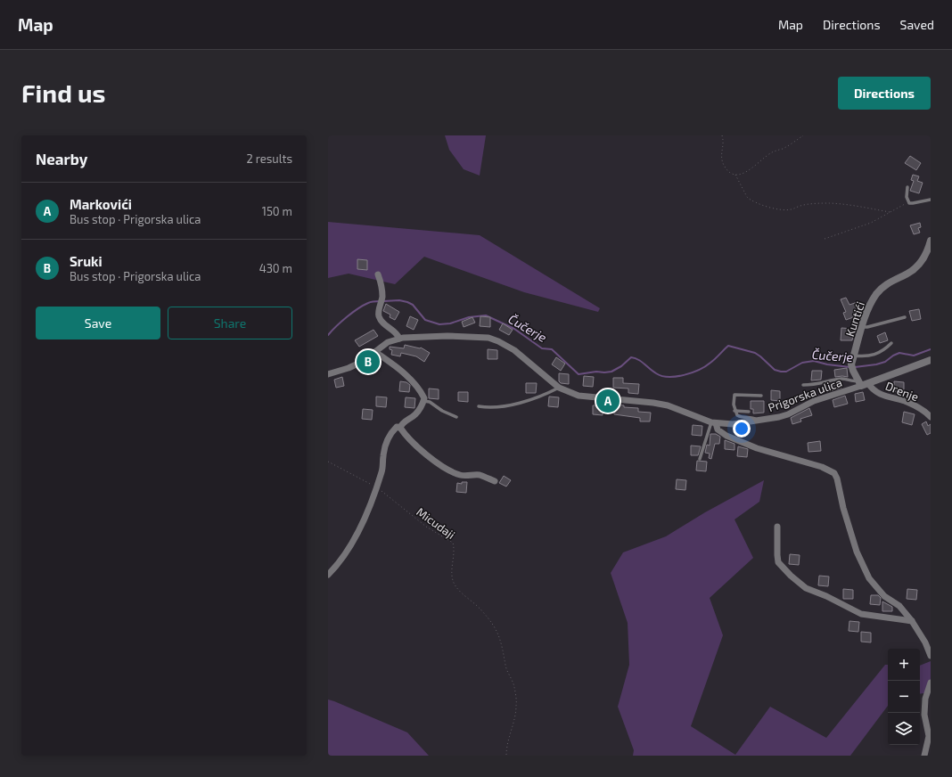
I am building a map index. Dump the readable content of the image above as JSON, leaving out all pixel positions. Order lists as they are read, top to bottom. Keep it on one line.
{"streets":{"street":["Kuntići","Drenje","Prigorska ulica"],"path":["Micudaji"]},"crossings":[["Kuntići","Prigorska ulica"],["Drenje","Prigorska ulica"]],"water":["Čučerje"],"page":{"header":"Map","nav":["Map","Directions","Saved"],"buttons":["Directions",["Save","Share"]],"title":"Find us","heading":["Nearby","2 results"],"list":[{"mark":"A","name":"Markovići","note":"Bus stop · Prigorska ulica","value":"150 m"},{"mark":"B","name":"Sruki","note":"Bus stop · Prigorska ulica","value":"430 m"}],"pins":["B","A"],"map_buttons":["+","−"]}}
